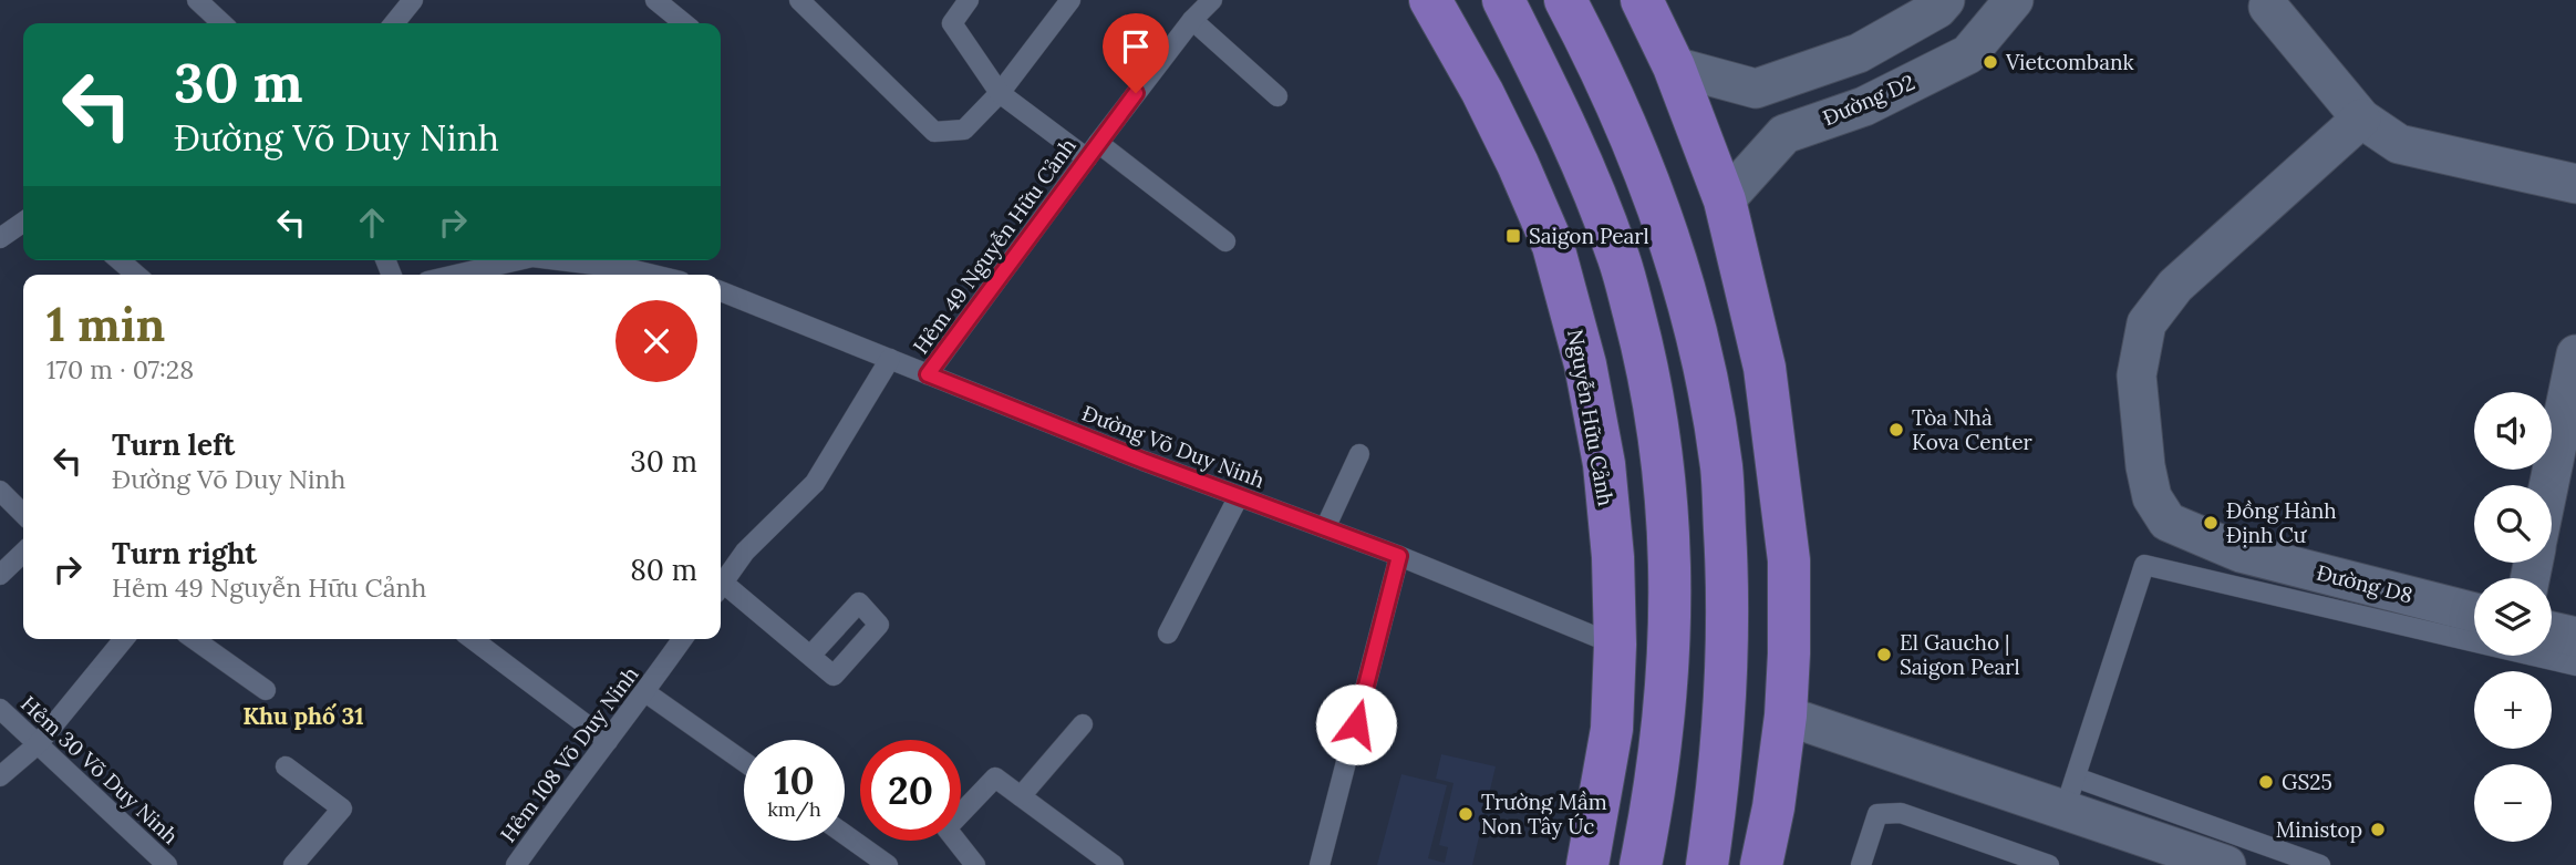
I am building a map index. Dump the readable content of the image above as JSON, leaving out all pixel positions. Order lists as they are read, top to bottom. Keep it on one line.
{"streets":{"main road":["Nguyễn Hữu Cảnh"],"street":["Đường D2","Đường D8"],"lane":["Hẻm 49 Nguyễn Hữu Cảnh","Đường Võ Duy Ninh","Hẻm 108 Võ Duy Ninh","Hẻm 30 Võ Duy Ninh"]},"crossings":[["Hẻm 49 Nguyễn Hữu Cảnh","Đường Võ Duy Ninh"],["Nguyễn Hữu Cảnh","Đường Võ Duy Ninh"]],"districts":["Khu phố 31"],"places":{"other":["Vietcombank","Tòa Nhà Kova Center","Đồng Hành Định Cư","El Gaucho | Saigon Pearl","GS25","Trường Mầm Non Tây Úc","Ministop"],"transit":["Saigon Pearl"]},"page":{"turn":["30 m","Đường Võ Duy Ninh"],"heading":["1 min","170 m · 07:28"],"map_buttons":["+","−"],"list":[{"name":"Turn left","note":"Đường Võ Duy Ninh","value":"30 m"},{"name":"Turn right","note":"Hẻm 49 Nguyễn Hữu Cảnh","value":"80 m"}],"speed":"10 km/h","limit":"20"}}
